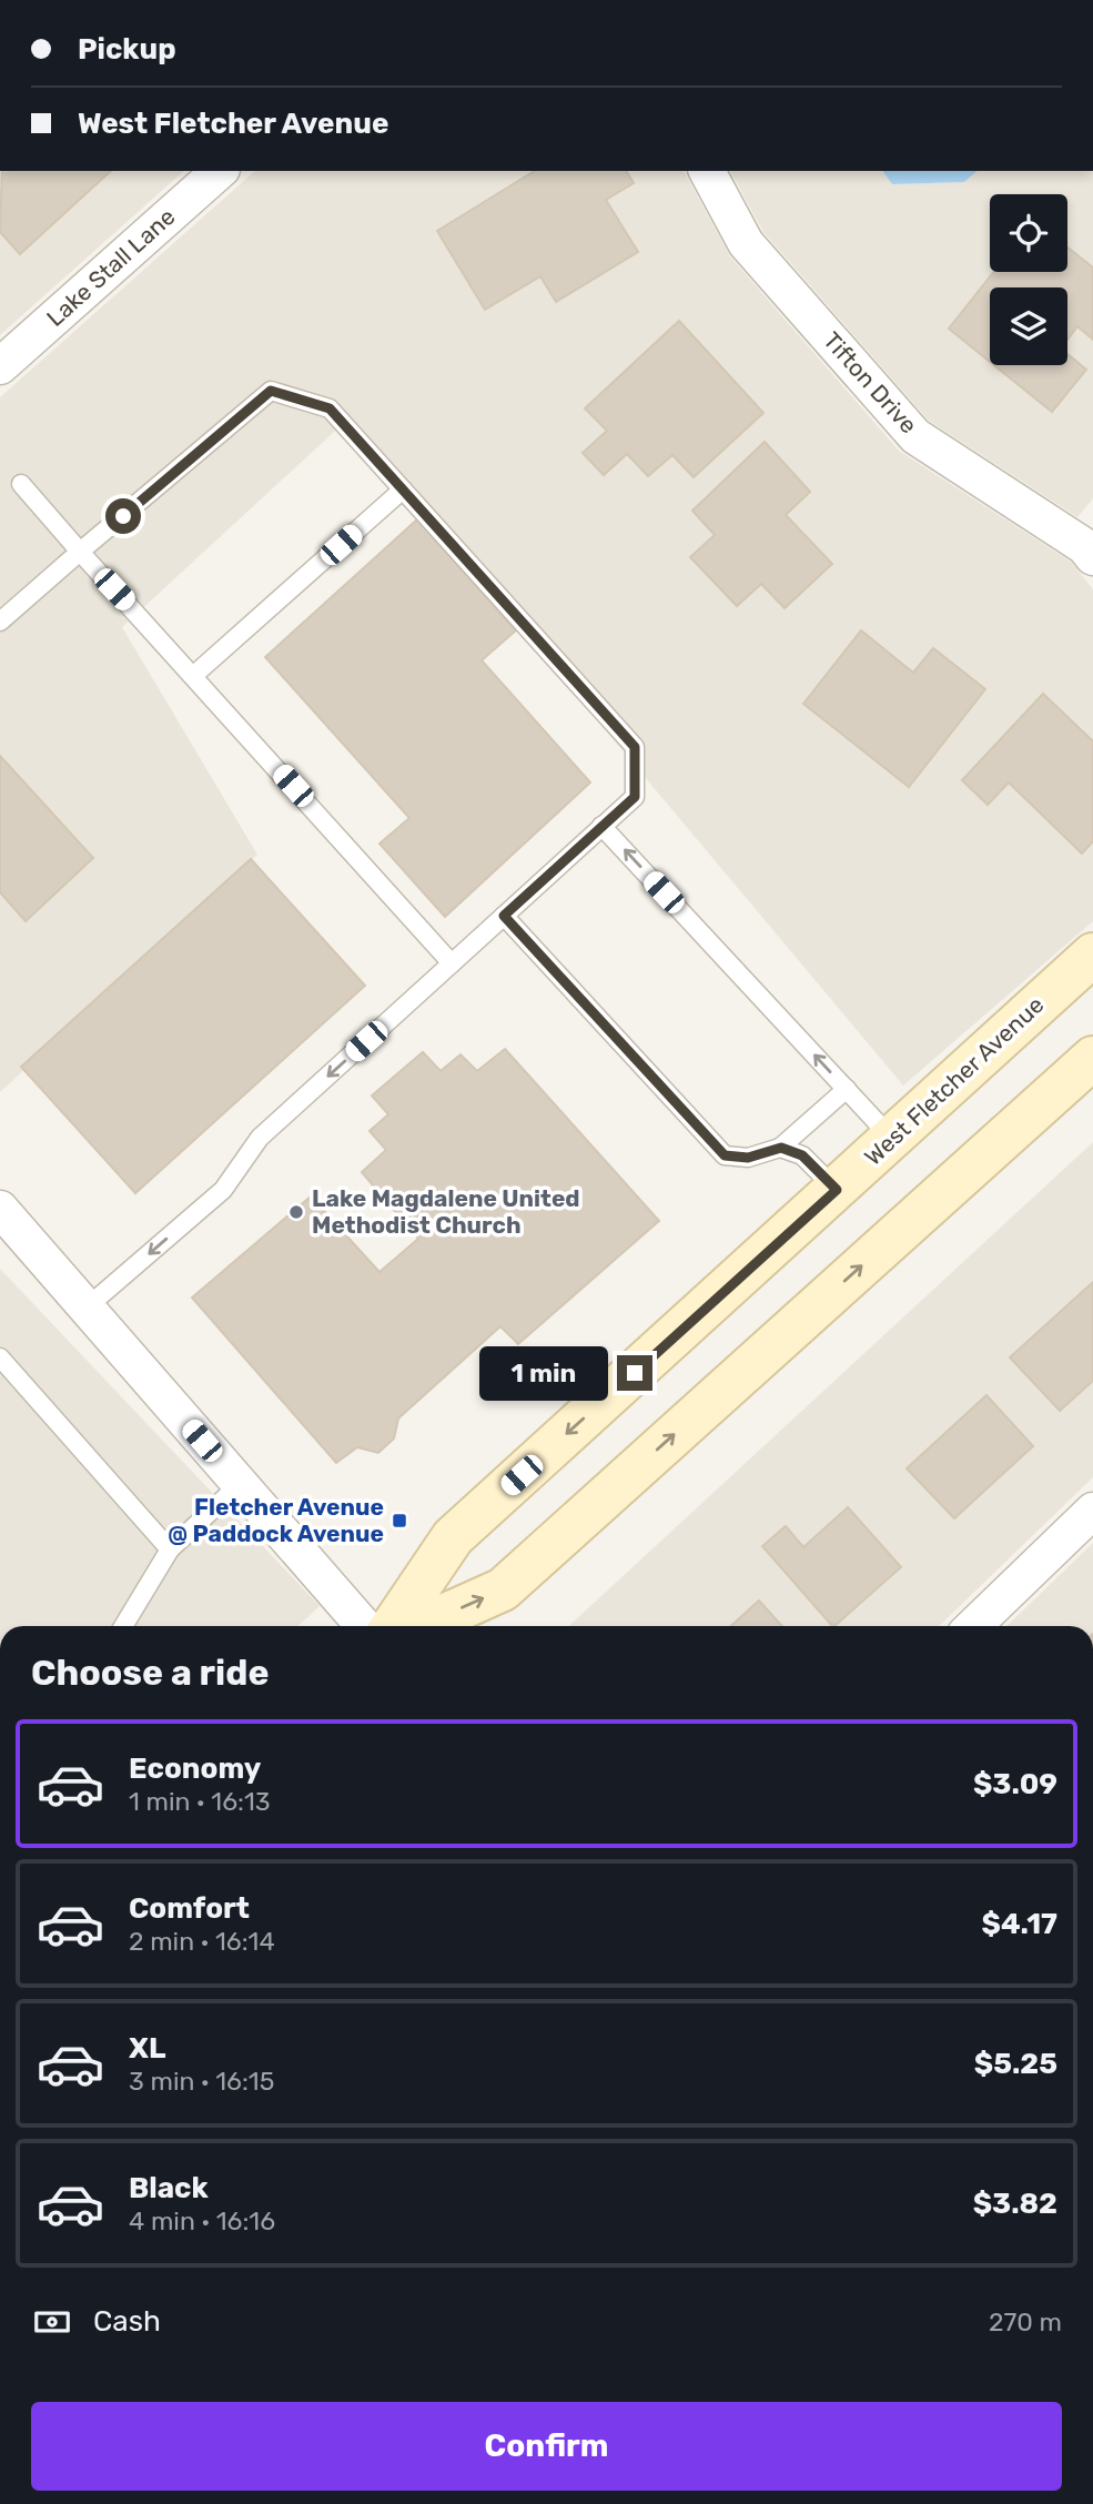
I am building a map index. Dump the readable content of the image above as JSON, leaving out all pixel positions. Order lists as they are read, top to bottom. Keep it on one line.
{"streets":{"main road":["West Fletcher Avenue"],"street":["Lake Stall Lane","Tifton Drive"]},"places":{"other":["Lake Magdalene United Methodist Church"],"transit":["Fletcher Avenue @ Paddock Avenue"]},"page":{"banner":["Pickup","West Fletcher Avenue"],"bubble":"1 min","heading":"Choose a ride","list":[{"name":"Economy","note":"1 min · 16:13","value":"$3.09"},{"name":"Comfort","note":"2 min · 16:14","value":"$4.17"},{"name":"XL","note":"3 min · 16:15","value":"$5.25"},{"name":"Black","note":"4 min · 16:16","value":"$3.82"}],"pay":["Cash","270 m"],"buttons":"Confirm"}}
